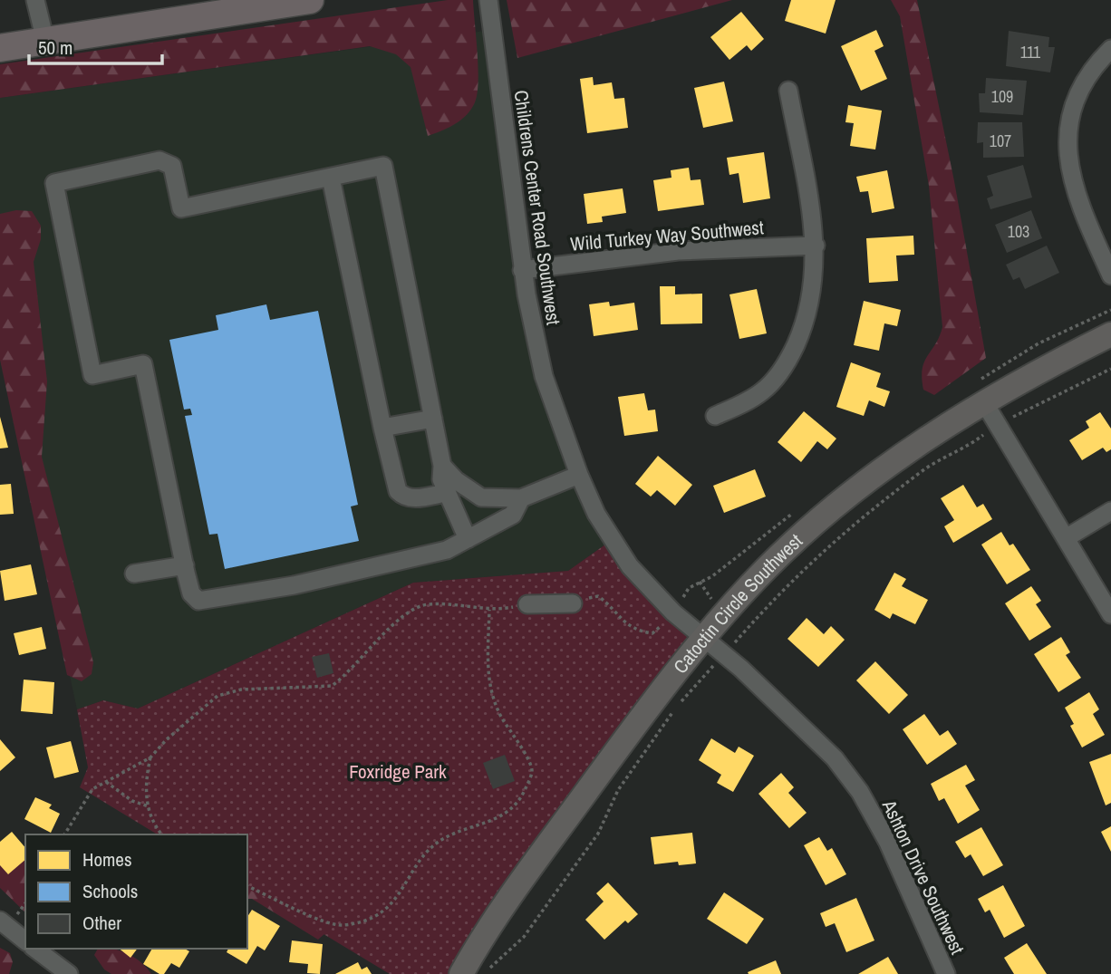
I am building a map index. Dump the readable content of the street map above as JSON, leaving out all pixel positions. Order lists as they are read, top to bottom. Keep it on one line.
{"streets":{"main road":["Catoctin Circle Southwest"],"street":["Childrens Center Road Southwest","Wild Turkey Way Southwest","Ashton Drive Southwest"]},"crossings":[["Childrens Center Road Southwest","Wild Turkey Way Southwest"],["Childrens Center Road Southwest","Catoctin Circle Southwest"],["Childrens Center Road Southwest","Ashton Drive Southwest"],["Catoctin Circle Southwest","Ashton Drive Southwest"]],"parks":["Foxridge Park"],"house_numbers":["111","109","107","103"],"legend":["Homes","Schools","Other"],"scale_bar":"50 m"}
